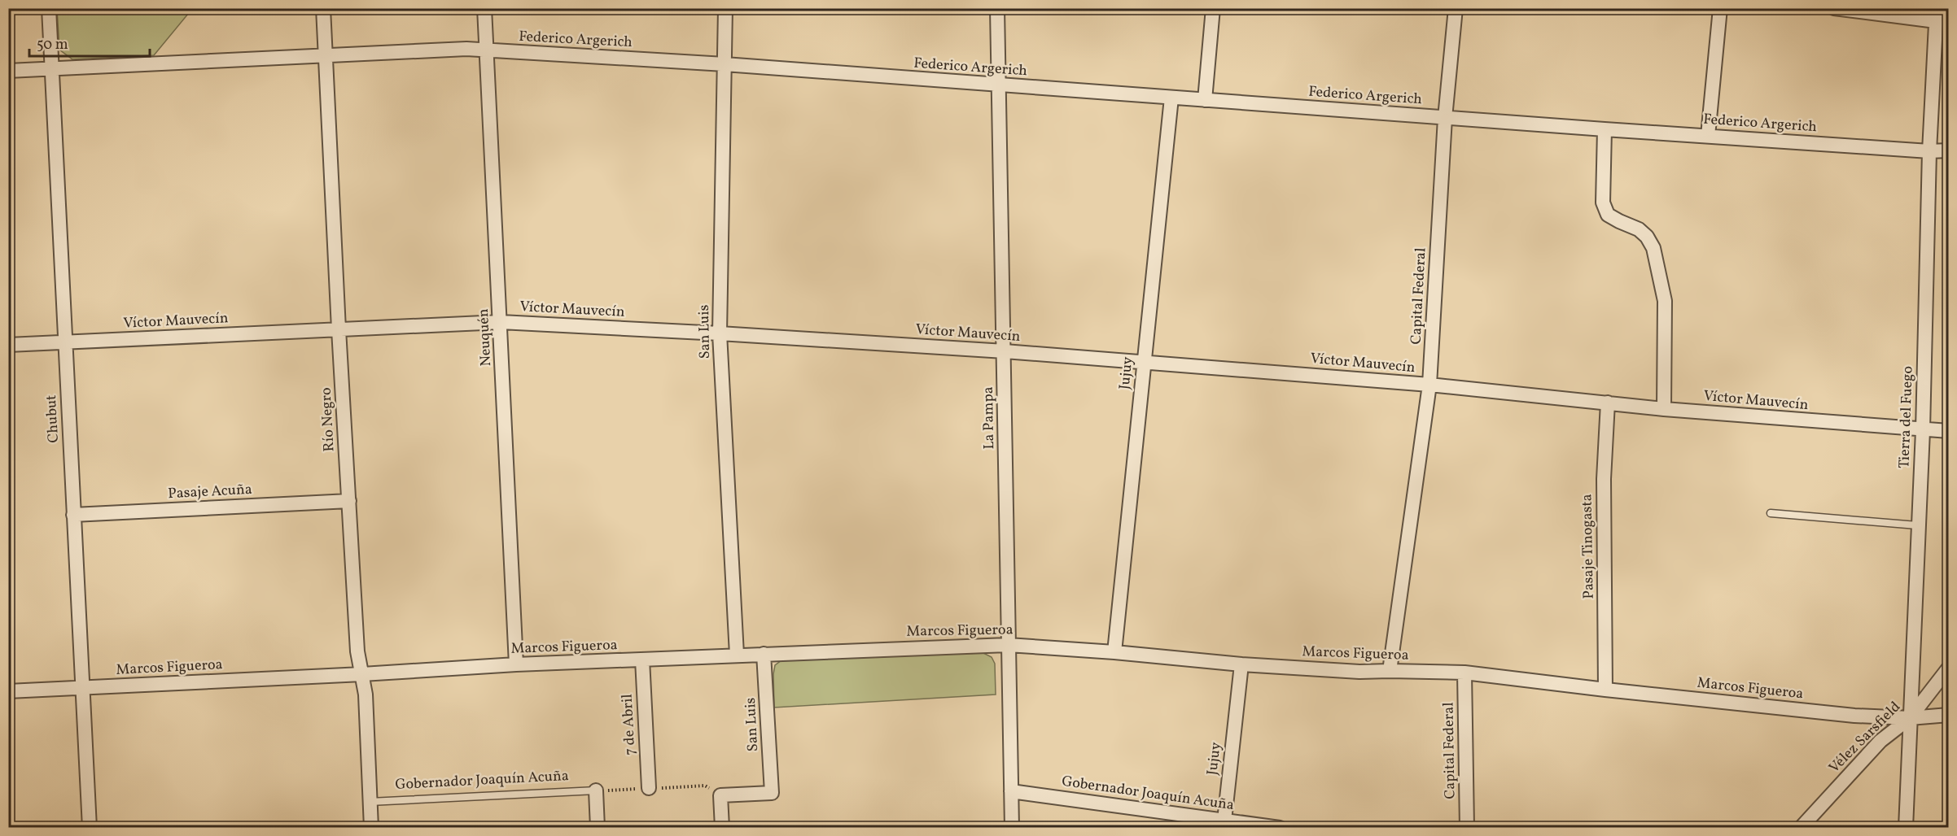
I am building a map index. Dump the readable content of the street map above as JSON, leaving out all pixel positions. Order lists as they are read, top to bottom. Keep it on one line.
{"streets":{"street":["Federico Argerich","Capital Federal","Víctor Mauvecín","San Luis","Neuquén","Jujuy","Tierra del Fuego","La Pampa","Chubut","Río Negro","Pasaje Acuña","Pasaje Tinogasta","Marcos Figueroa","7 de Abril","Vélez Sarsfield","Gobernador Joaquín Acuña"]},"crossings":[["Federico Argerich","Capital Federal"],["Federico Argerich","San Luis"],["Federico Argerich","Neuquén"],["Federico Argerich","Jujuy"],["Federico Argerich","Tierra del Fuego"],["Federico Argerich","La Pampa"],["Federico Argerich","Chubut"],["Federico Argerich","Río Negro"],["Capital Federal","Víctor Mauvecín"],["Capital Federal","Marcos Figueroa"],["Víctor Mauvecín","San Luis"],["Víctor Mauvecín","Neuquén"],["Víctor Mauvecín","Jujuy"],["Víctor Mauvecín","Tierra del Fuego"],["Víctor Mauvecín","La Pampa"],["Víctor Mauvecín","Chubut"],["Víctor Mauvecín","Río Negro"],["Víctor Mauvecín","Pasaje Tinogasta"],["San Luis","Marcos Figueroa"],["Neuquén","Marcos Figueroa"],["Jujuy","Marcos Figueroa"],["Jujuy","Gobernador Joaquín Acuña"],["Tierra del Fuego","Marcos Figueroa"],["Tierra del Fuego","Vélez Sarsfield"],["La Pampa","Marcos Figueroa"],["La Pampa","Gobernador Joaquín Acuña"],["Chubut","Pasaje Acuña"],["Chubut","Marcos Figueroa"],["Río Negro","Pasaje Acuña"],["Río Negro","Marcos Figueroa"],["Río Negro","Gobernador Joaquín Acuña"],["Pasaje Tinogasta","Marcos Figueroa"],["Marcos Figueroa","7 de Abril"],["Marcos Figueroa","Vélez Sarsfield"]],"scale_bar":"50 m"}
